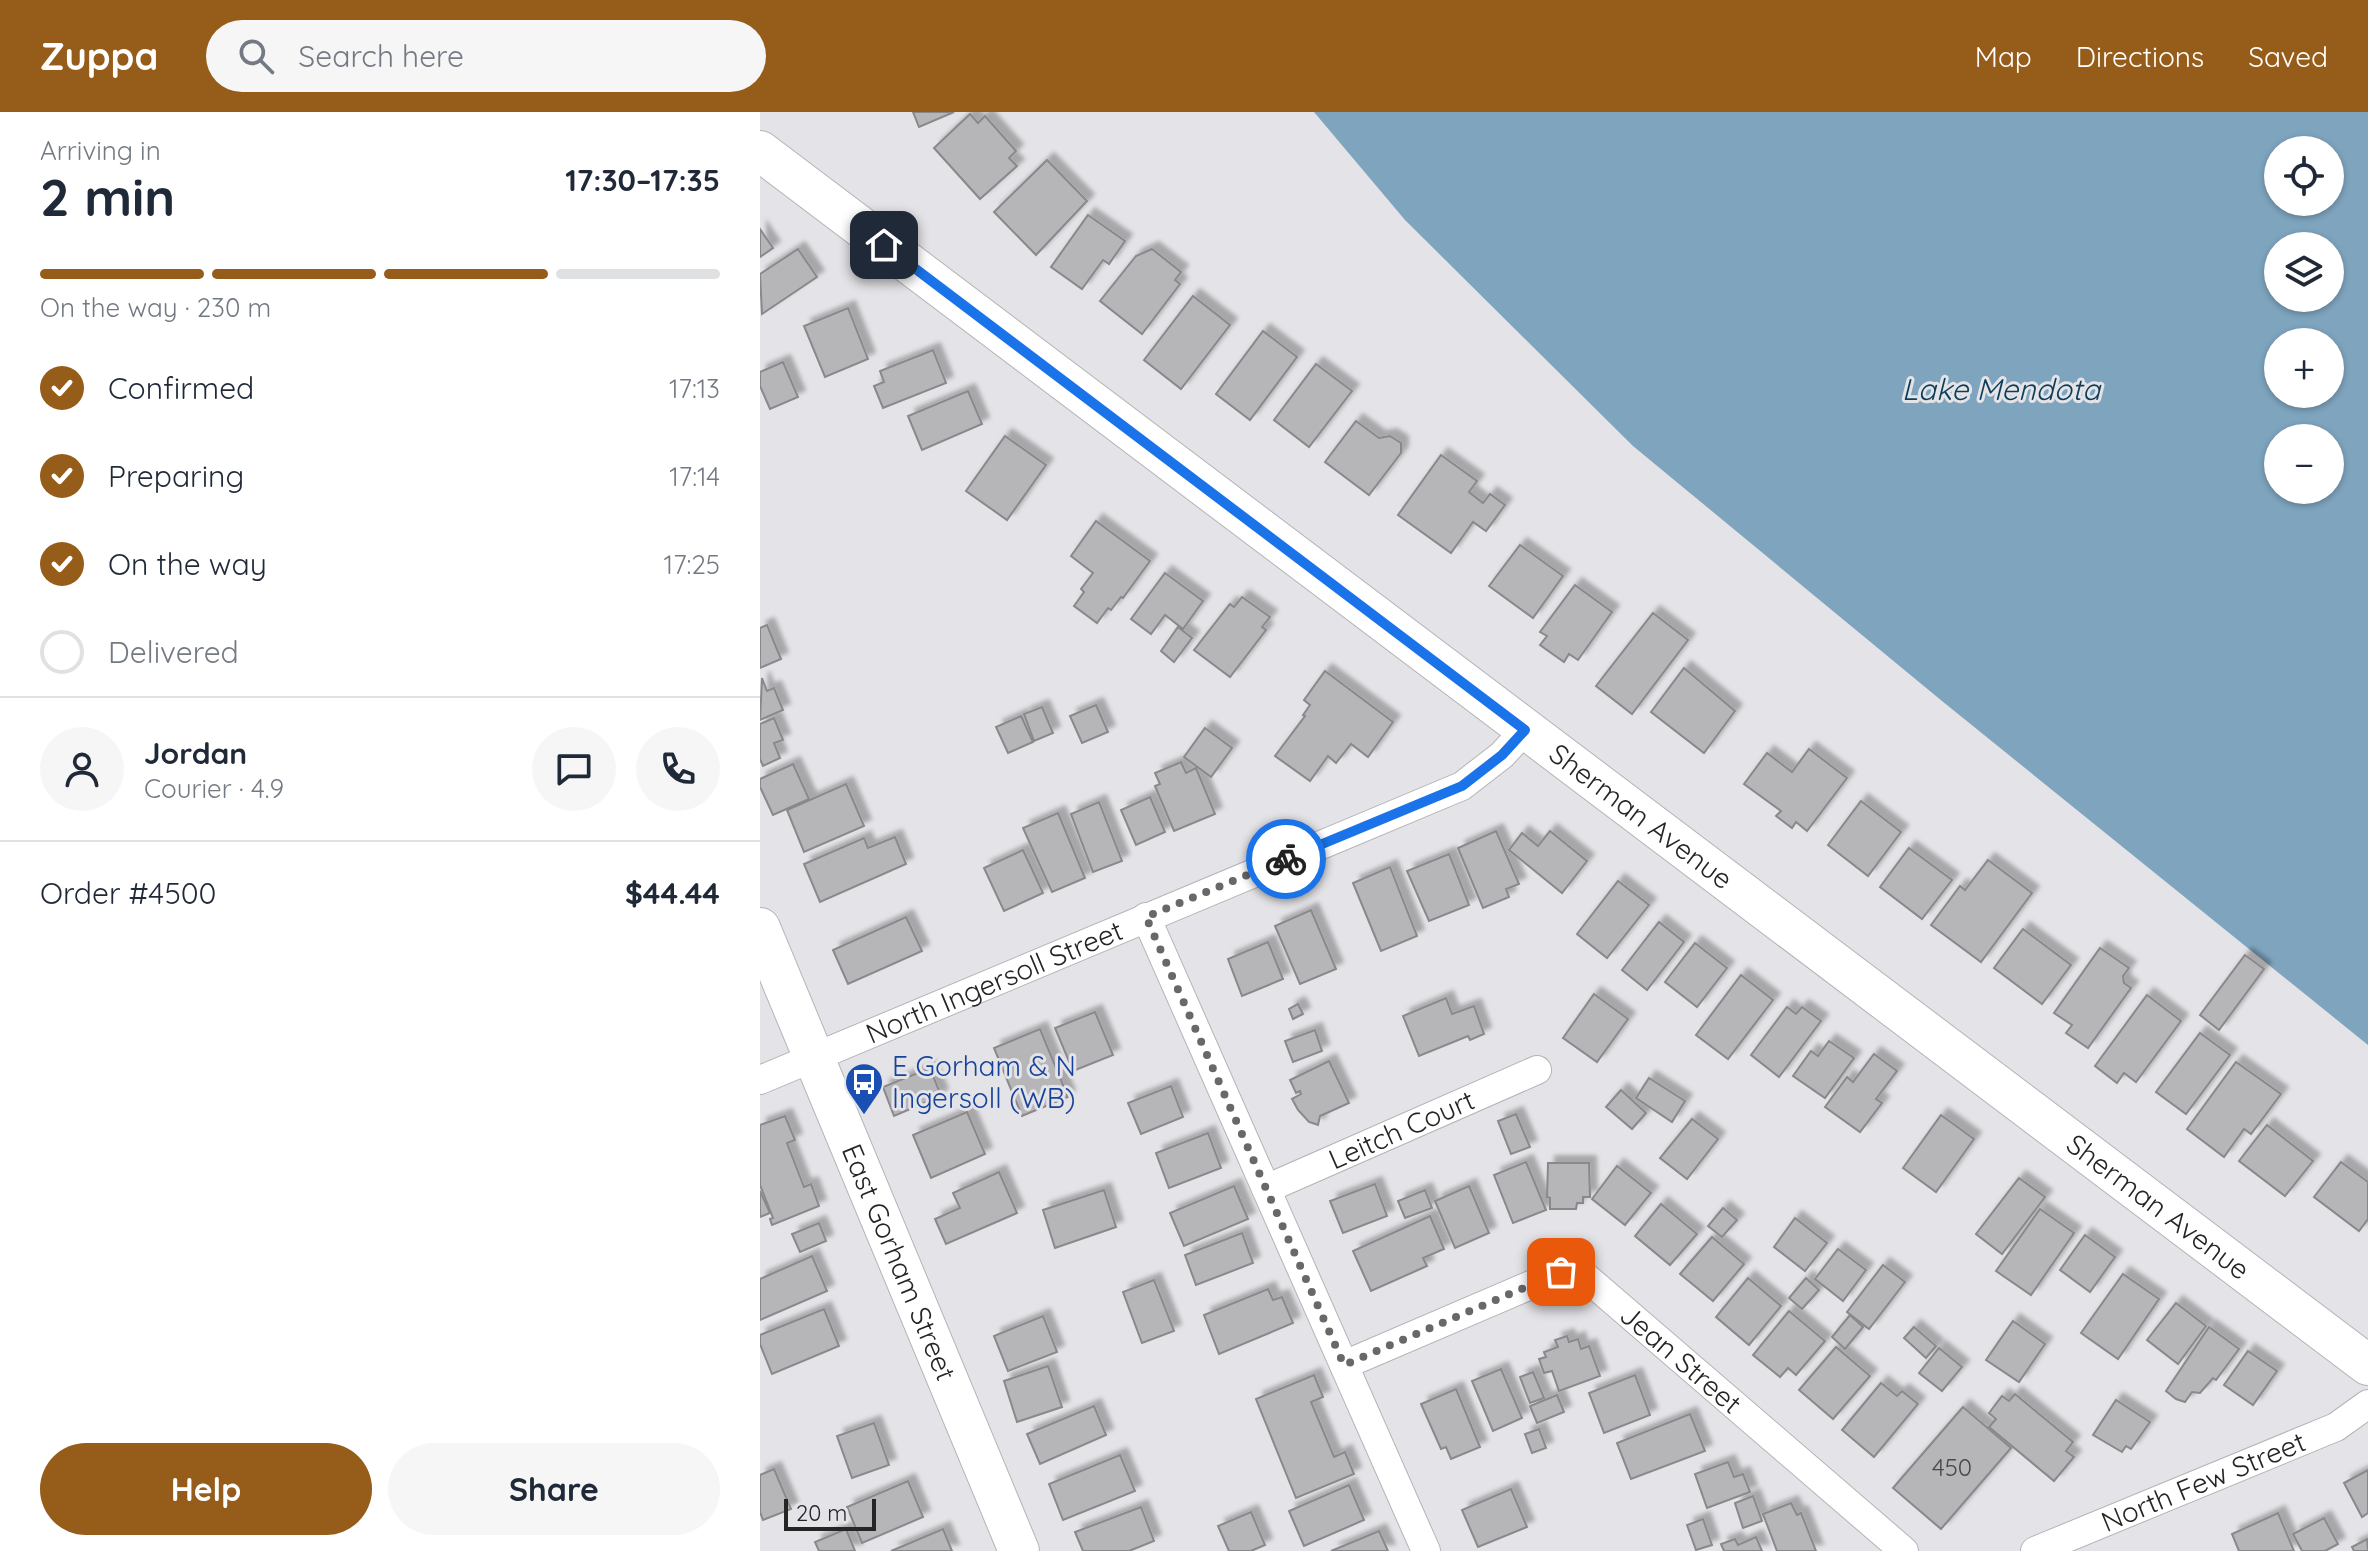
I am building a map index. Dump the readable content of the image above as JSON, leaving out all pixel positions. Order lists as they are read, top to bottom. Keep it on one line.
{"streets":{"street":["Sherman Avenue","North Ingersoll Street","Leitch Court","East Gorham Street","Jean Street","North Few Street"]},"crossings":[["Sherman Avenue","North Ingersoll Street"],["North Ingersoll Street","East Gorham Street"]],"water":["Lake Mendota"],"places":{"bus stop":["E Gorham & N Ingersoll (WB)"]},"house_numbers":["450"],"scale_bar":"20 m","page":{"header":"Zuppa","search":"Search here","nav":["Map","Directions","Saved"],"heading":["2 min","Arriving in","17:30–17:35"],"panel":["Jordan","Courier · 4.9","Order #4500","$44.44"],"map_buttons":["+","−"],"bar":"On the way · 230 m","list":[["Confirmed","17:13"],["Preparing","17:14"],["On the way","17:25"],"Delivered"],"buttons":["Help","Share"],"scale":"20 m"}}
